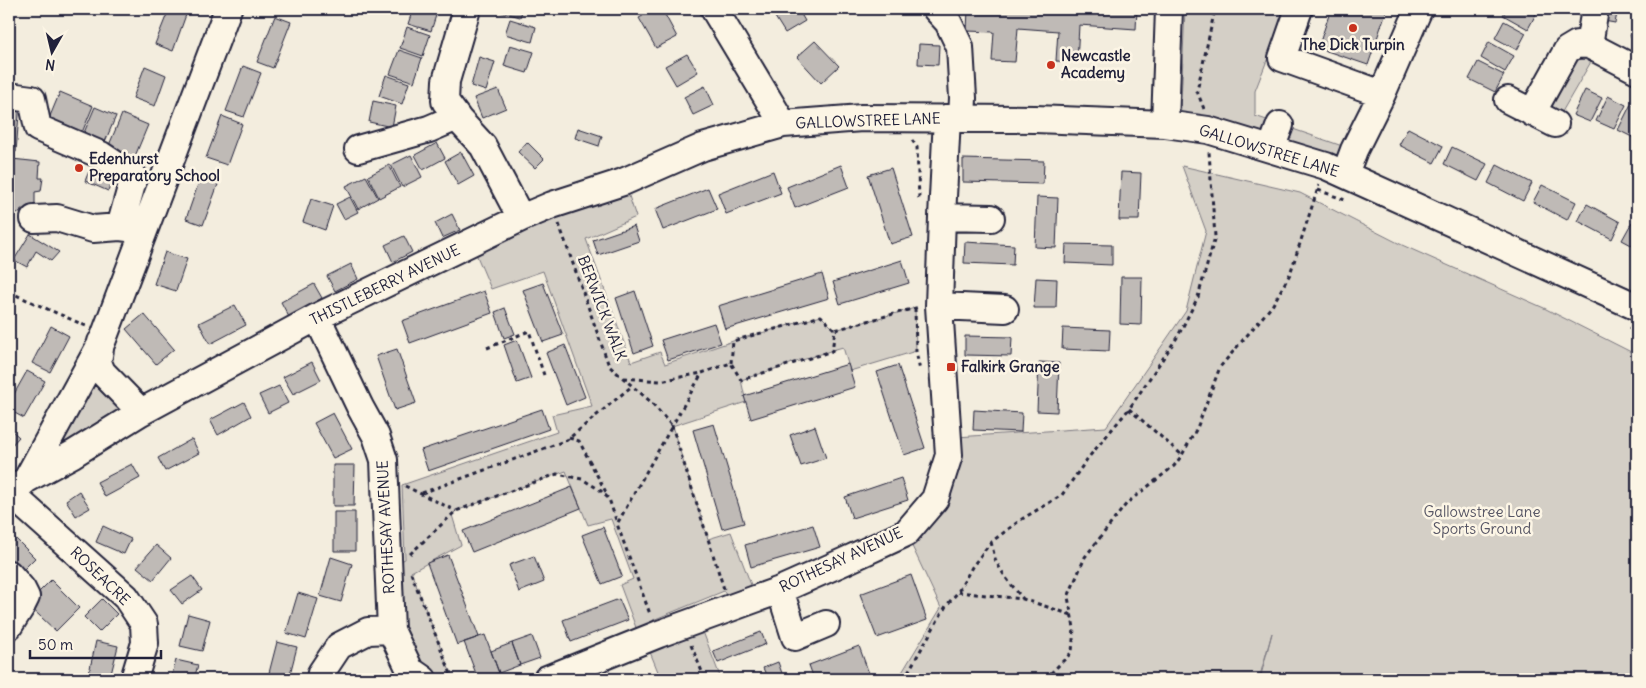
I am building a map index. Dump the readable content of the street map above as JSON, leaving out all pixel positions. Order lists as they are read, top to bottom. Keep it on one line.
{"streets":{"street":["GALLOWSTREE LANE","THISTLEBERRY AVENUE","ROTHESAY AVENUE","ROSEACRE"],"path":["BERWICK WALK"]},"crossings":[["GALLOWSTREE LANE","THISTLEBERRY AVENUE"],["GALLOWSTREE LANE","ROTHESAY AVENUE"],["THISTLEBERRY AVENUE","BERWICK WALK"],["THISTLEBERRY AVENUE","ROTHESAY AVENUE"],["THISTLEBERRY AVENUE","ROSEACRE"],["BERWICK WALK","ROTHESAY AVENUE"]],"parks":["Gallowstree Lane Sports Ground"],"places":{"other":["The Dick Turpin","Newcastle Academy","Edenhurst Preparatory School"],"transit":["Falkirk Grange"]},"scale_bar":"50 m","north":"bottom"}
